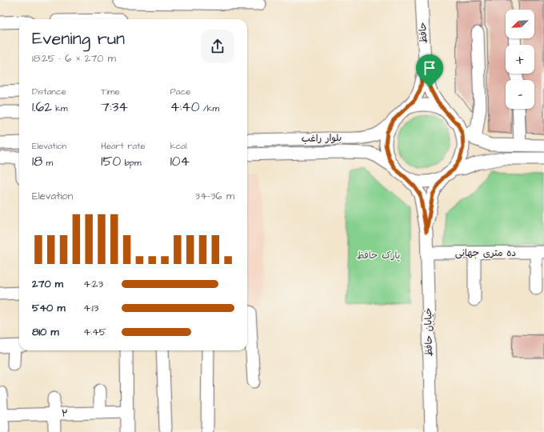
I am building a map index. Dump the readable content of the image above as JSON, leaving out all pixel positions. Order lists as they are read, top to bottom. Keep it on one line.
{"streets":{"street":["حافظ","بلوار راغب","ده متری جهانی","خیابان حافظ","۲"]},"crossings":[["حافظ","بلوار راغب"],["حافظ","خیابان حافظ"],["بلوار راغب","خیابان حافظ"],["ده متری جهانی","خیابان حافظ"]],"parks":["پارک حافظ"],"north":"bottom left","page":{"map_buttons":["+","−"],"heading":["Evening run","18:25 · 6 × 270 m"],"stats":[["Distance","1.62 km"],["Time","7:34"],["Pace","4:40 /km"],["Elevation","18 m"],["Heart rate","150 bpm"],["kcal","104"]],"chart":["Elevation","34–36 m"],"list":[{"name":"270 m","note":"4:23"},{"name":"540 m","note":"4:13"},{"name":"810 m","note":"4:45"}]}}
